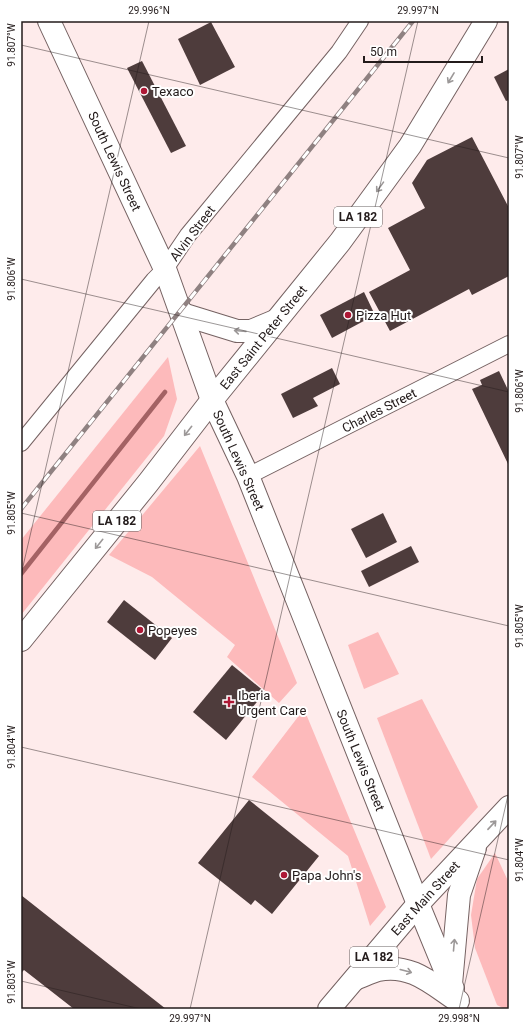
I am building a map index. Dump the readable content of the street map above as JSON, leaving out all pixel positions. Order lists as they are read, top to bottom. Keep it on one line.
{"streets":{"main road":["South Lewis Street","LA 182","East Saint Peter Street","East Main Street"],"street":["Alvin Street","Charles Street"]},"crossings":[["South Lewis Street","Alvin Street"],["South Lewis Street","East Saint Peter Street"],["South Lewis Street","Charles Street"],["South Lewis Street","East Main Street"]],"one_way":["East Saint Peter Street"],"places":{"other":["Texaco","Pizza Hut","Popeyes","Papa John's"],"health":["Iberia Urgent Care"]},"scale_bar":"50 m","coordinates":["29.996°N","29.997°N","91.807°W","91.806°W","91.805°W","91.804°W","91.803°W","29.998°N"]}
